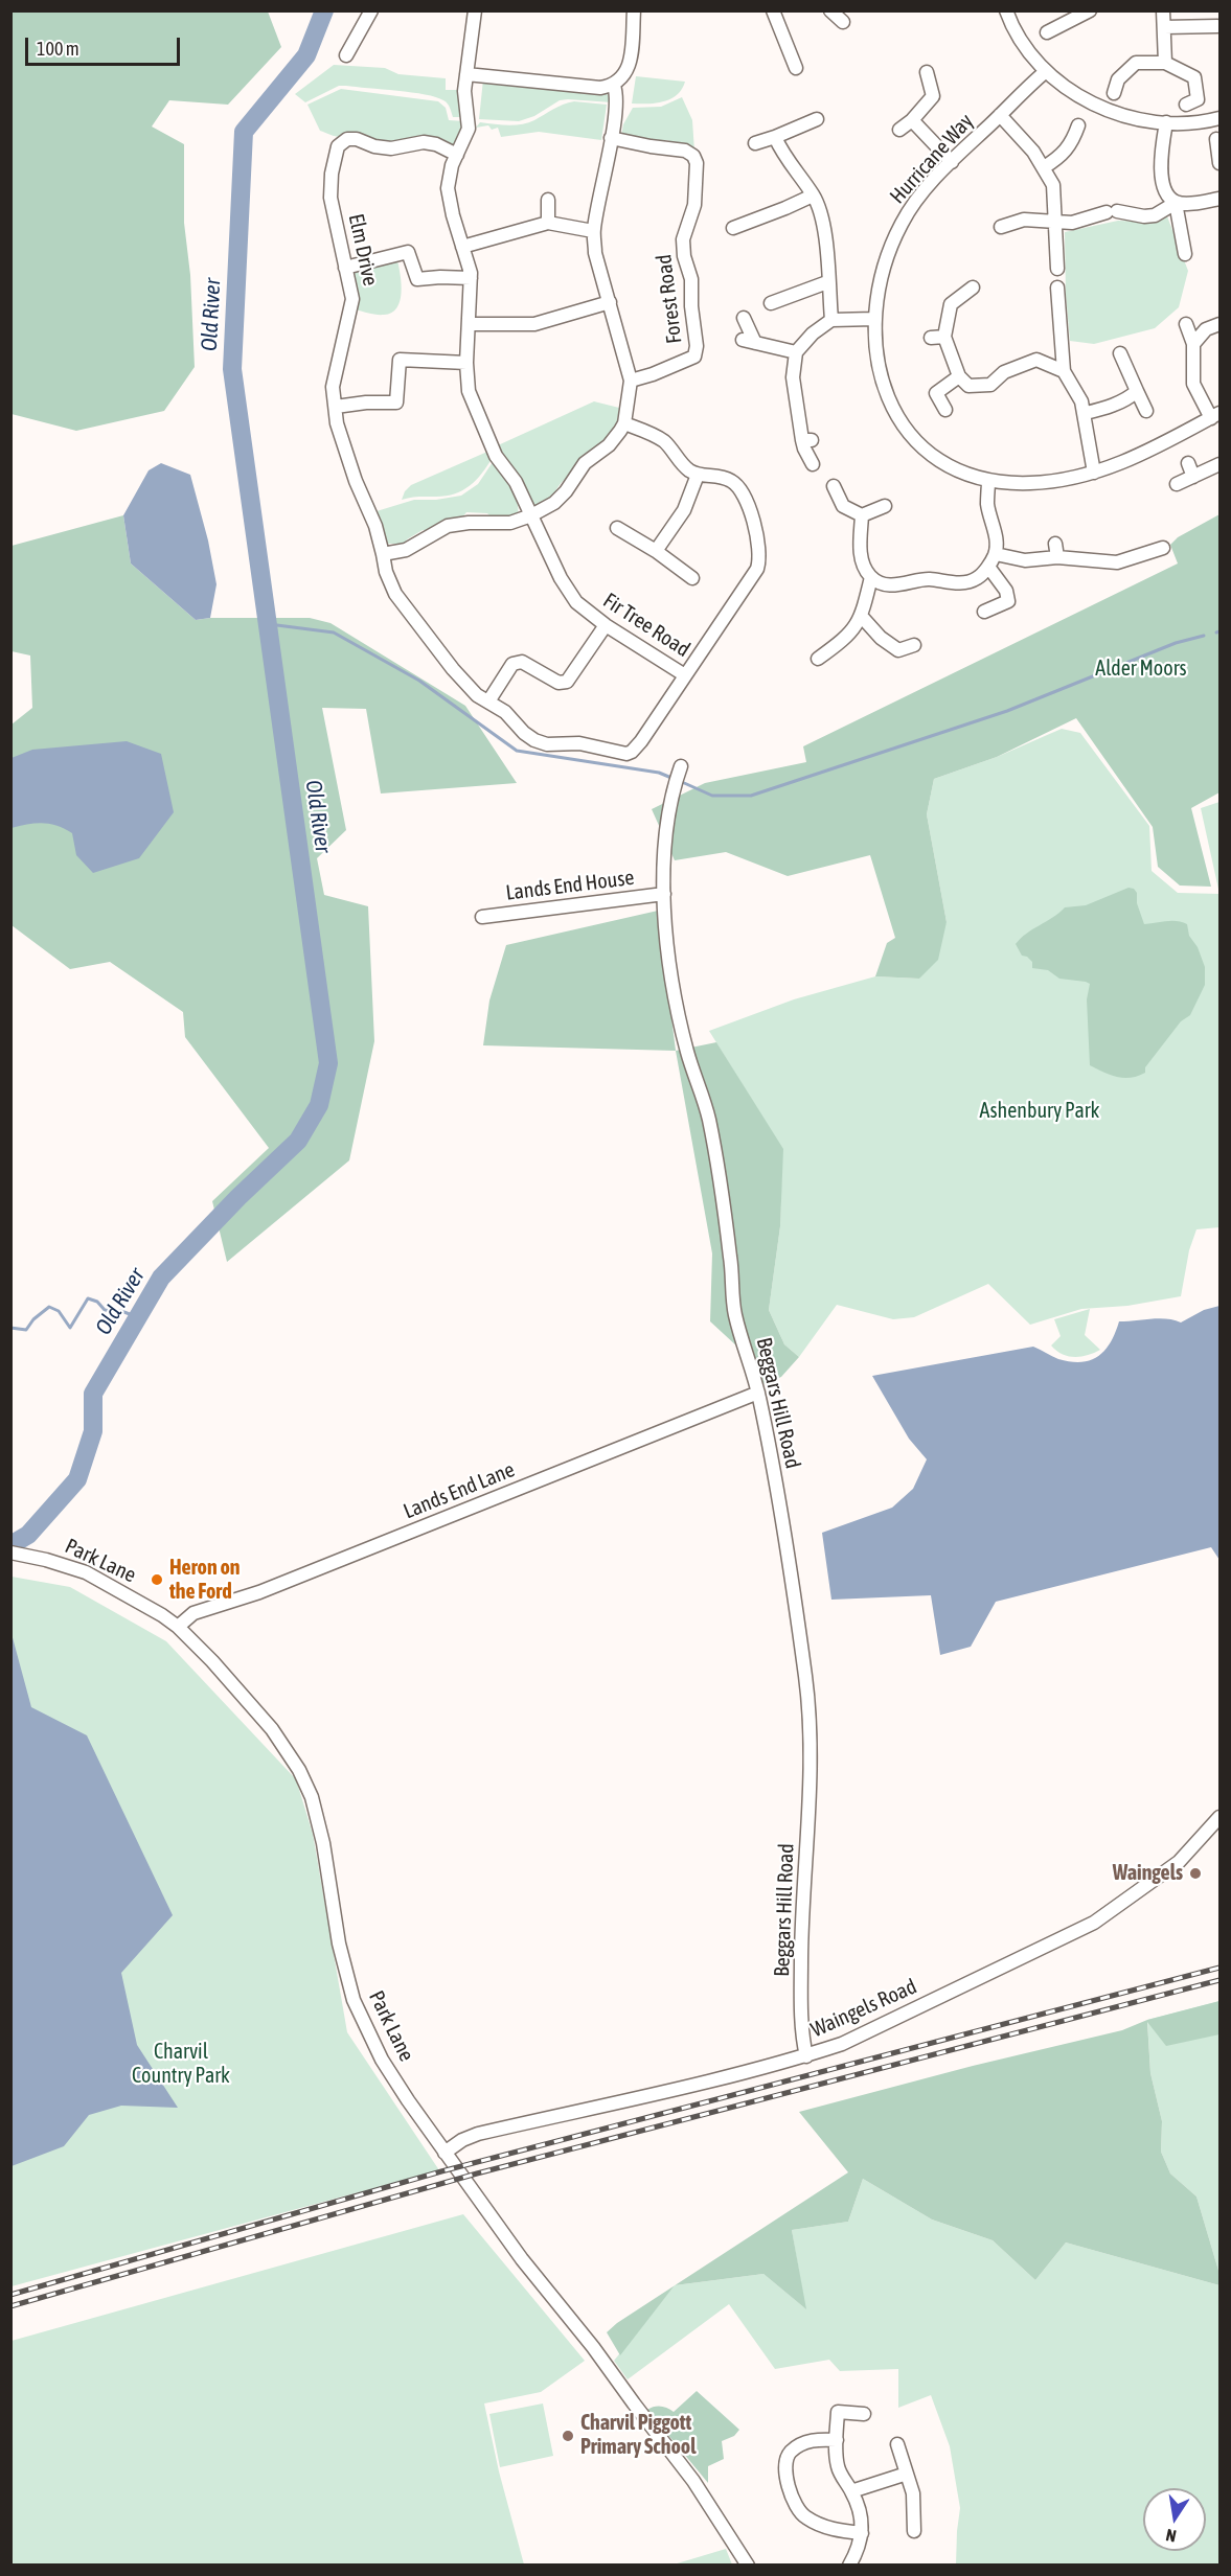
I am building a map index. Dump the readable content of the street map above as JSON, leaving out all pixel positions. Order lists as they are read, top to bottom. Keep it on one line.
{"streets":{"street":["Hurricane Way","Elm Drive","Forest Road","Fir Tree Road","Lands End House","Beggars Hill Road","Lands End Lane","Park Lane","Waingels Road"]},"crossings":[["Elm Drive","Fir Tree Road"],["Lands End House","Beggars Hill Road"],["Beggars Hill Road","Lands End Lane"],["Beggars Hill Road","Waingels Road"],["Lands End Lane","Park Lane"],["Park Lane","Waingels Road"]],"water":["Old River"],"parks":["Alder Moors","Ashenbury Park","Charvil Country Park"],"places":["Heron on the Ford","Waingels","Charvil Piggott Primary School"],"scale_bar":"100 m","north":"bottom"}
